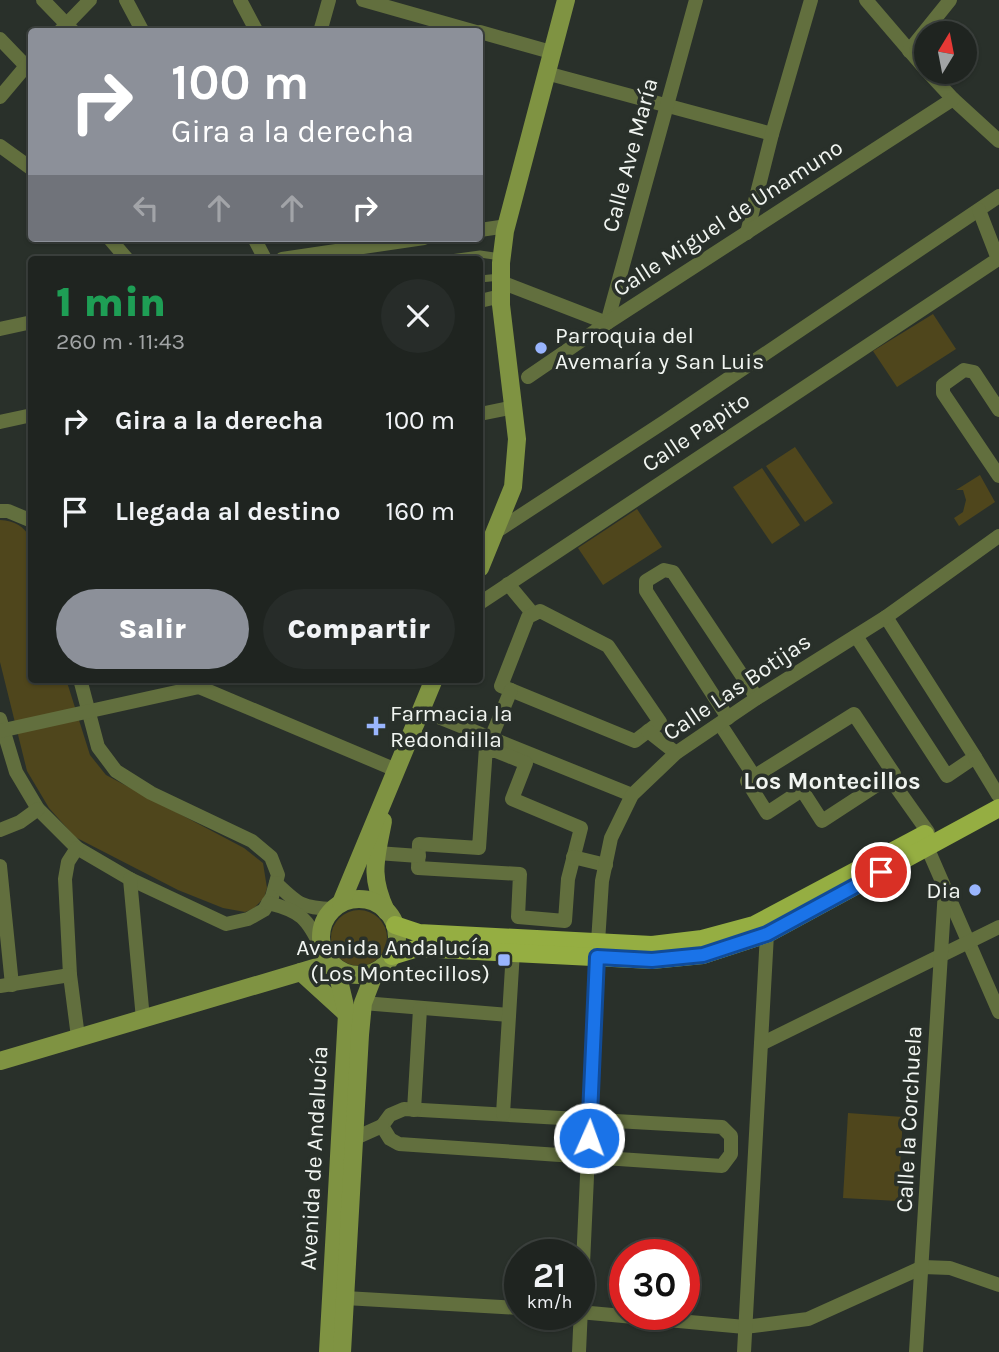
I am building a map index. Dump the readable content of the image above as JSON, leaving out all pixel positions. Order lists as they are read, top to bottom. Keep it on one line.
{"streets":{"main road":["Avenida de Andalucía"],"street":["Calle Ave María","Calle Miguel de Unamuno","Calle Papito","Calle Las Botijas","Calle la Corchuela"]},"crossings":[["Calle Ave María","Calle Miguel de Unamuno"]],"districts":["Los Montecillos"],"places":{"other":["Parroquia del Avemaría y San Luis","Dia"],"health":["Farmacia la Redondilla"],"transit":["Avenida Andalucía (Los Montecillos)"]},"north":"top","page":{"turn":["100 m","Gira a la derecha"],"heading":["1 min","260 m · 11:43"],"list":[{"name":"Gira a la derecha","value":"100 m"},{"name":"Llegada al destino","value":"160 m"}],"buttons":["Salir","Compartir"],"speed":"21 km/h","limit":"30"}}
